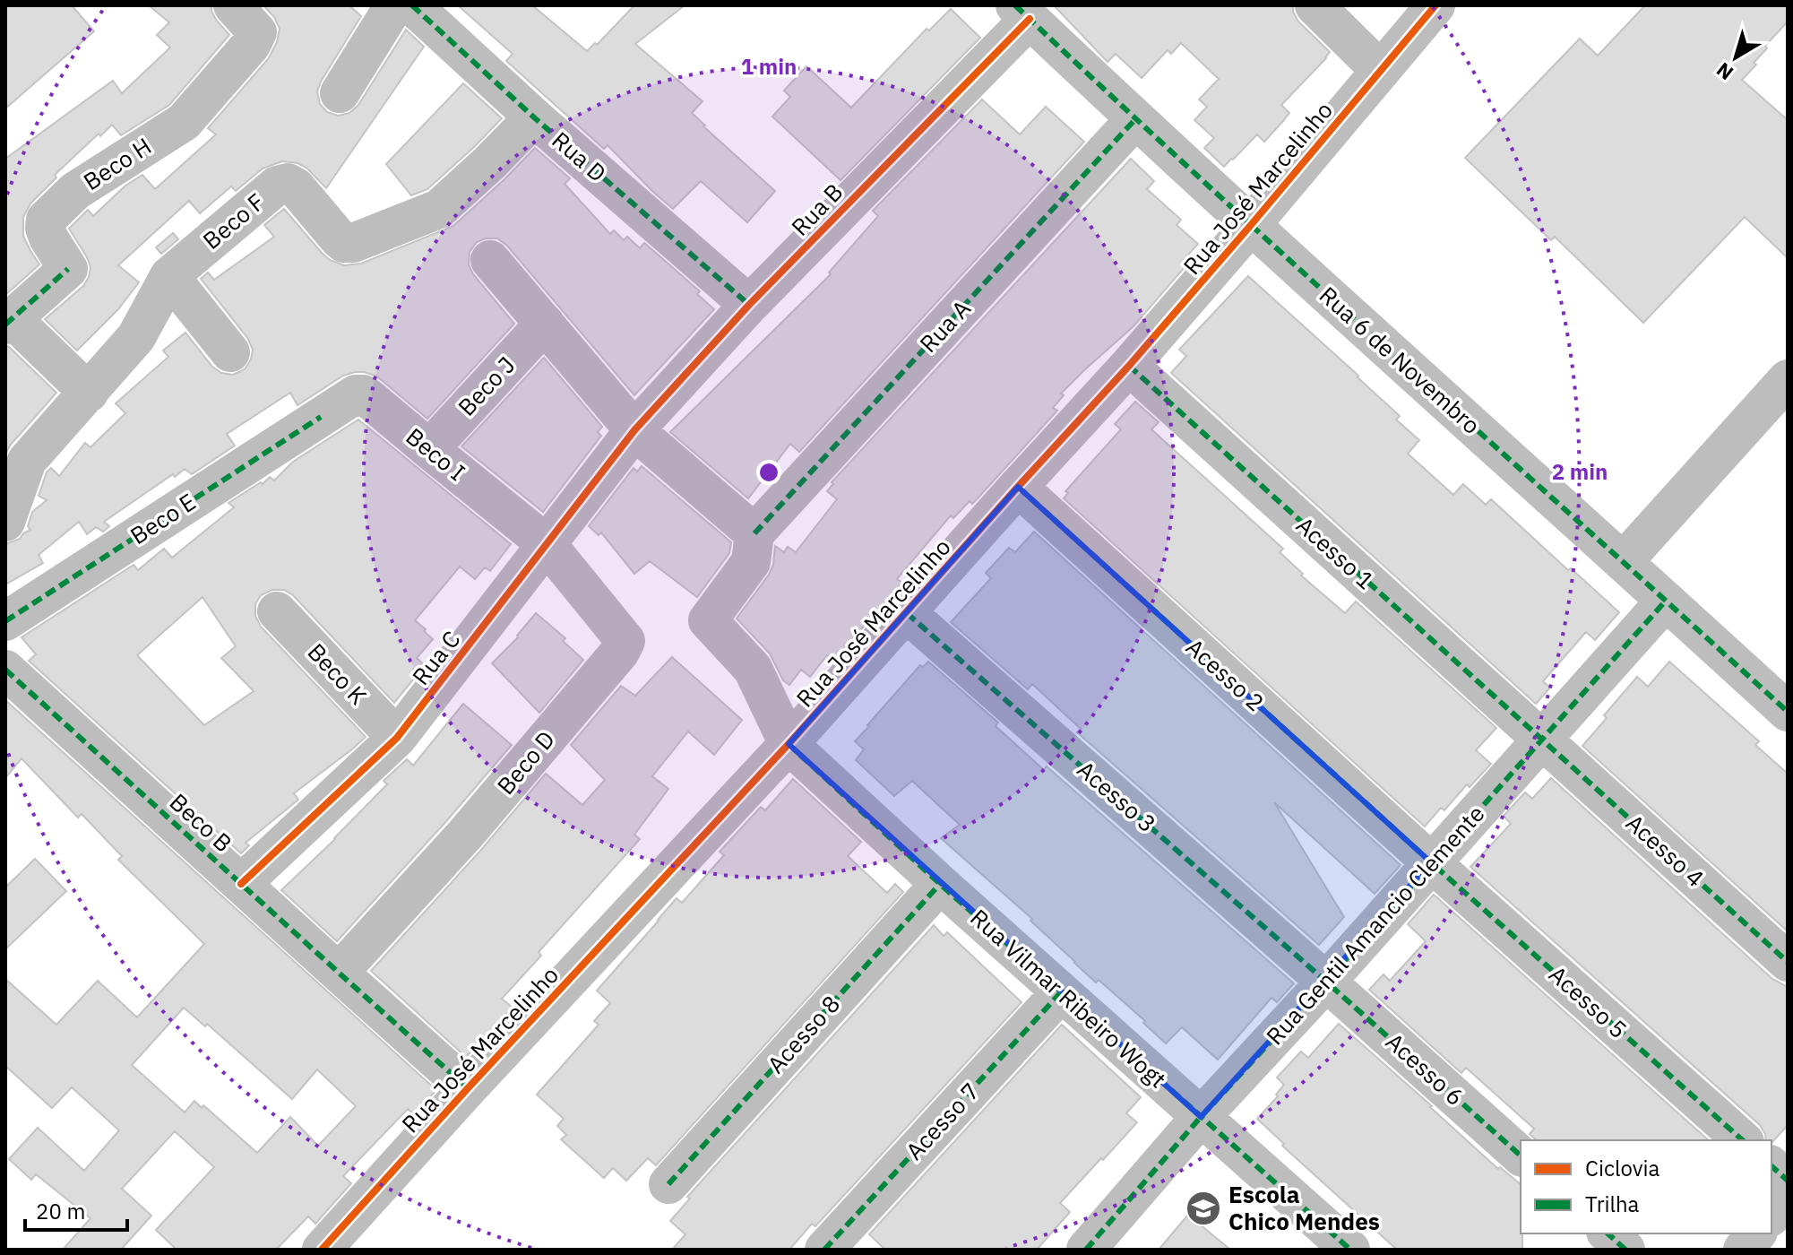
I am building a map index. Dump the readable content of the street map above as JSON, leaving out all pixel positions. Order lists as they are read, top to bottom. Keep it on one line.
{"streets":{"street":["Rua D","Beco H","Rua José Marcelinho","Rua B","Beco F","Rua A","Rua 6 de Novembro","Beco J","Beco I","Beco E","Acesso 1","Rua C","Beco K","Acesso 2","Beco D","Acesso 3","Beco B","Acesso 4","Rua Gentil Amancio Clemente","Rua Vilmar Ribeiro Wogt","Acesso 5","Acesso 8","Acesso 6","Acesso 7"]},"crossings":[["Rua D","Rua B"],["Rua D","Beco F"],["Rua José Marcelinho","Rua 6 de Novembro"],["Rua José Marcelinho","Acesso 1"],["Rua José Marcelinho","Acesso 2"],["Rua José Marcelinho","Acesso 3"],["Rua José Marcelinho","Beco B"],["Rua José Marcelinho","Rua Vilmar Ribeiro Wogt"],["Rua B","Rua 6 de Novembro"],["Rua B","Rua C"],["Rua A","Rua 6 de Novembro"],["Rua 6 de Novembro","Rua Gentil Amancio Clemente"],["Beco J","Beco I"],["Beco I","Beco E"],["Beco I","Rua C"],["Beco I","Beco D"],["Acesso 1","Acesso 4"],["Acesso 1","Rua Gentil Amancio Clemente"],["Rua C","Beco K"],["Rua C","Beco D"],["Rua C","Beco B"],["Acesso 2","Rua Gentil Amancio Clemente"],["Acesso 2","Acesso 5"],["Beco D","Beco B"],["Acesso 3","Rua Gentil Amancio Clemente"],["Acesso 3","Acesso 6"],["Acesso 4","Rua Gentil Amancio Clemente"],["Rua Gentil Amancio Clemente","Rua Vilmar Ribeiro Wogt"],["Rua Gentil Amancio Clemente","Acesso 5"],["Rua Gentil Amancio Clemente","Acesso 6"],["Rua Vilmar Ribeiro Wogt","Acesso 8"],["Rua Vilmar Ribeiro Wogt","Acesso 7"]],"places":{"school or university":["Escola Chico Mendes"]},"legend":["Ciclovia","Trilha"],"scale_bar":"20 m","north":"bottom left","rings":["1 min","2 min"]}
